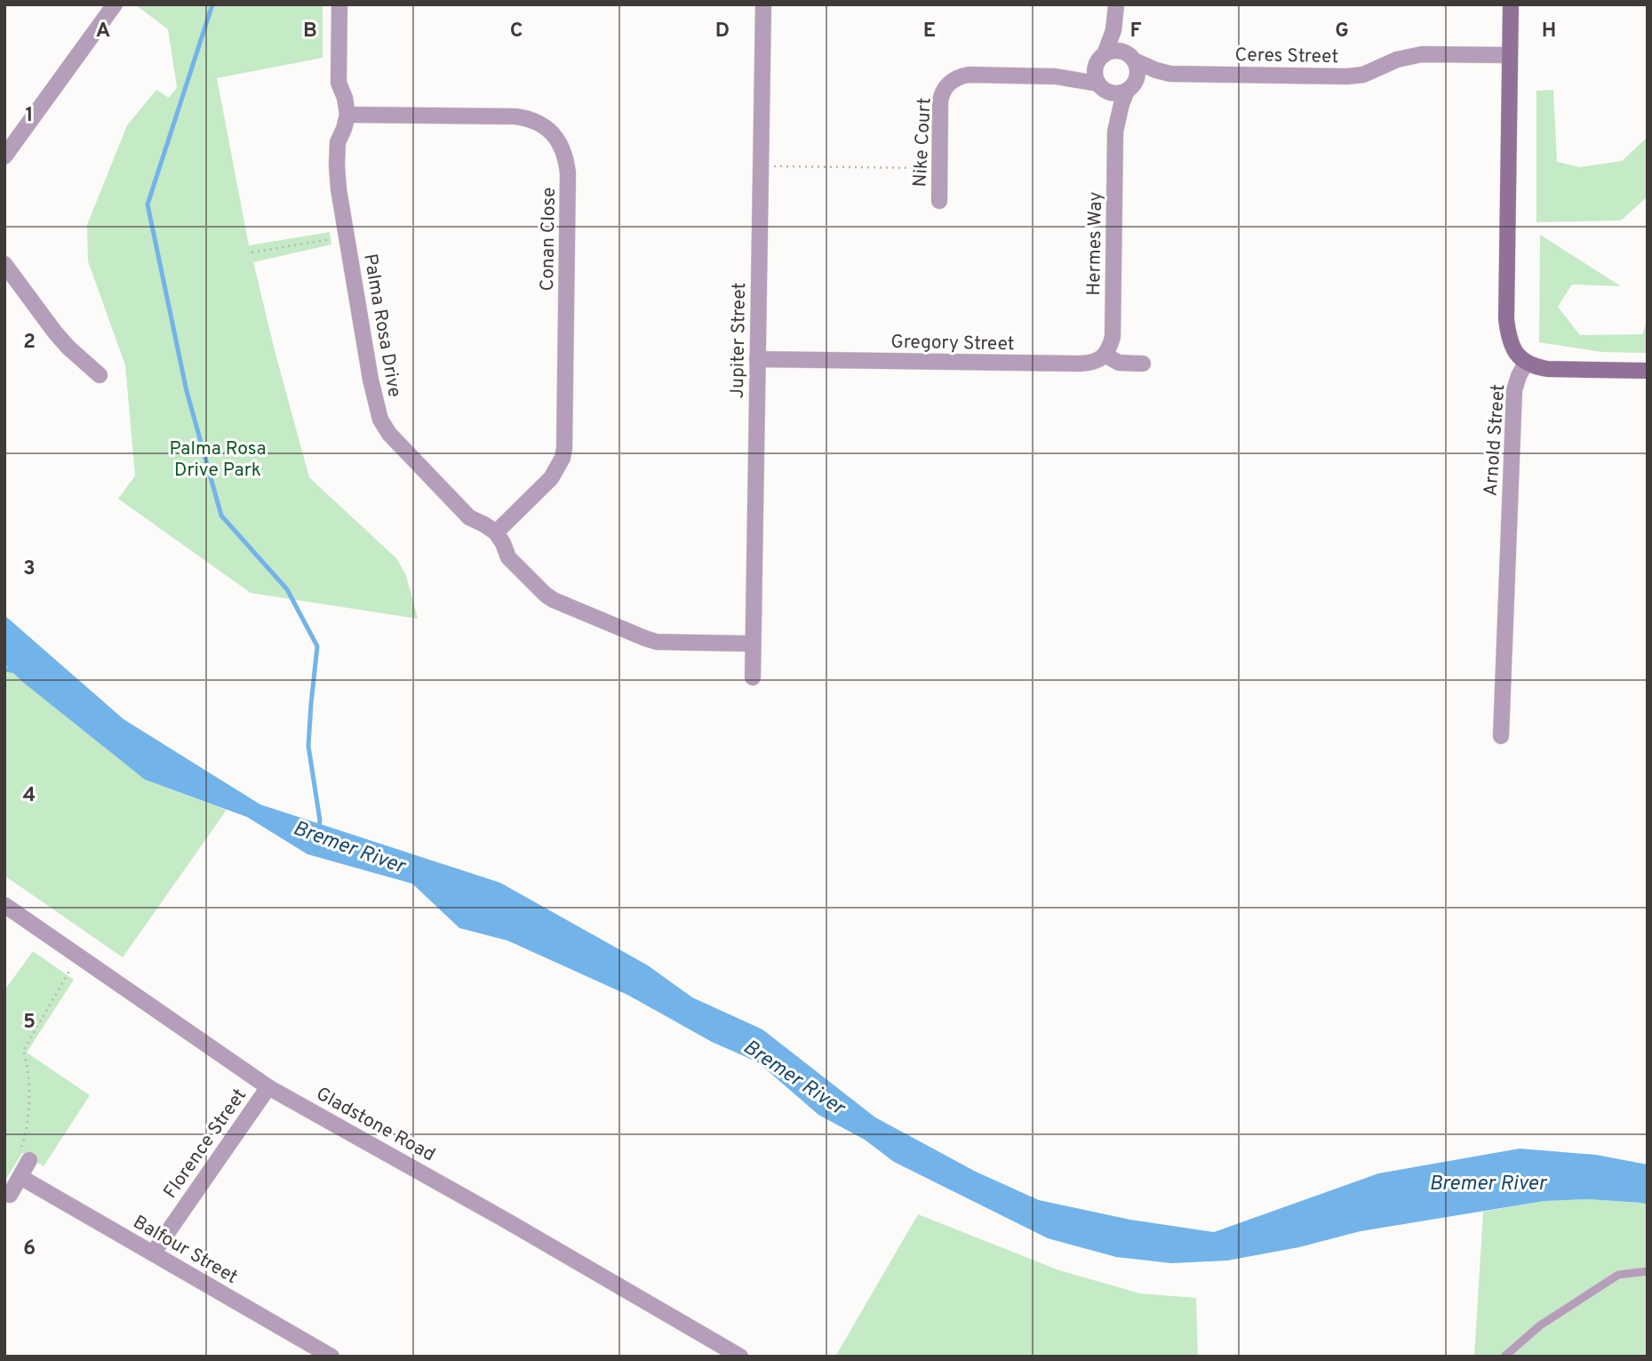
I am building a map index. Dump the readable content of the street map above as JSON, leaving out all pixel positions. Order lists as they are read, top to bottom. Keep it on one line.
{"streets":{"main road":["Arnold Street"],"street":["Ceres Street","Nike Court","Conan Close","Hermes Way","Palma Rosa Drive","Jupiter Street","Gregory Street","Gladstone Road","Florence Street","Balfour Street"]},"crossings":[["Ceres Street","Nike Court"],["Ceres Street","Hermes Way"],["Ceres Street","Arnold Street"],["Nike Court","Hermes Way"],["Conan Close","Palma Rosa Drive"],["Hermes Way","Gregory Street"],["Jupiter Street","Gregory Street"],["Gladstone Road","Florence Street"],["Florence Street","Balfour Street"]],"water":["Bremer River"],"parks":["Palma Rosa Drive Park"],"grid":{"columns":["A","B","C","D","E","F","G","H"],"rows":["1","2","3","4","5","6"]}}
